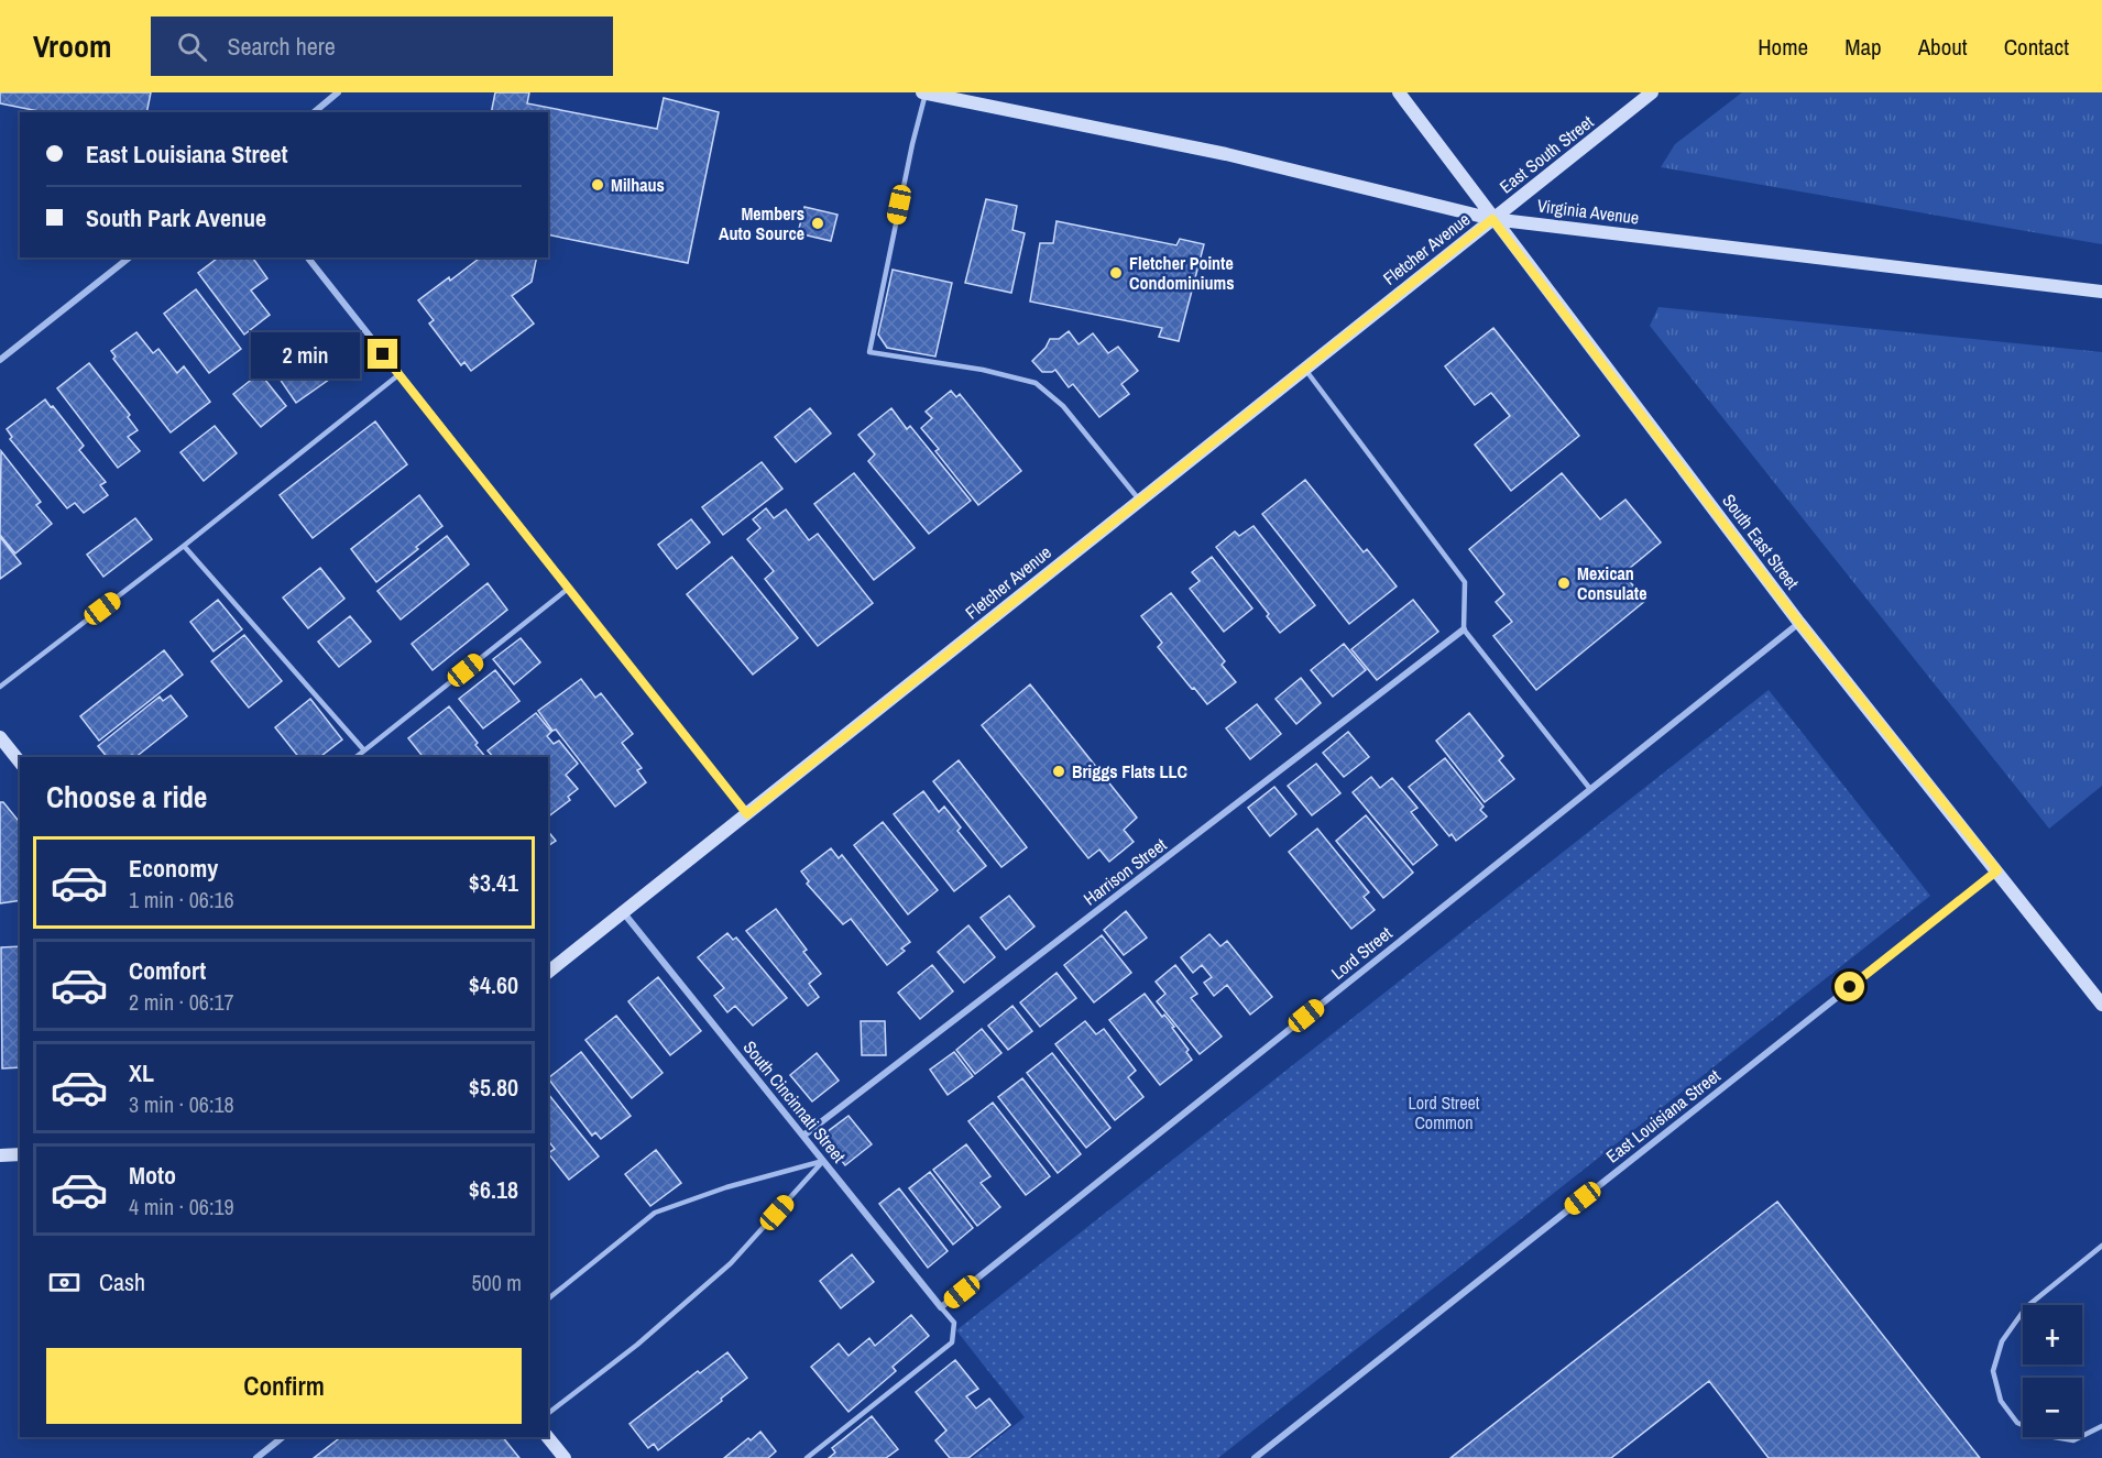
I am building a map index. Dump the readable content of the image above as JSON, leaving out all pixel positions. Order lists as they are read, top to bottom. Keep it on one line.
{"streets":{"main road":["East South Street","Virginia Avenue","Fletcher Avenue","South East Street"],"street":["Harrison Street","Lord Street","South Cincinnati Street","East Louisiana Street"]},"crossings":[["East South Street","Virginia Avenue"],["East South Street","Fletcher Avenue"],["East South Street","South East Street"],["Virginia Avenue","Fletcher Avenue"],["Virginia Avenue","South East Street"],["Fletcher Avenue","South East Street"],["Fletcher Avenue","South Cincinnati Street"],["South East Street","Lord Street"],["South East Street","East Louisiana Street"],["Harrison Street","South Cincinnati Street"],["Lord Street","South Cincinnati Street"]],"parks":["Lord Street Common"],"places":["Milhaus","Members Auto Source","Fletcher Pointe Condominiums","Mexican Consulate","Briggs Flats LLC"],"page":{"header":"Vroom","search":"Search here","nav":["Home","Map","About","Contact"],"banner":["East Louisiana Street","South Park Avenue"],"bubble":"2 min","heading":"Choose a ride","list":[{"name":"Economy","note":"1 min · 06:16","value":"$3.41"},{"name":"Comfort","note":"2 min · 06:17","value":"$4.60"},{"name":"XL","note":"3 min · 06:18","value":"$5.80"},{"name":"Moto","note":"4 min · 06:19","value":"$6.18"}],"pay":["Cash","500 m"],"map_buttons":["+","−"],"buttons":"Confirm"}}
